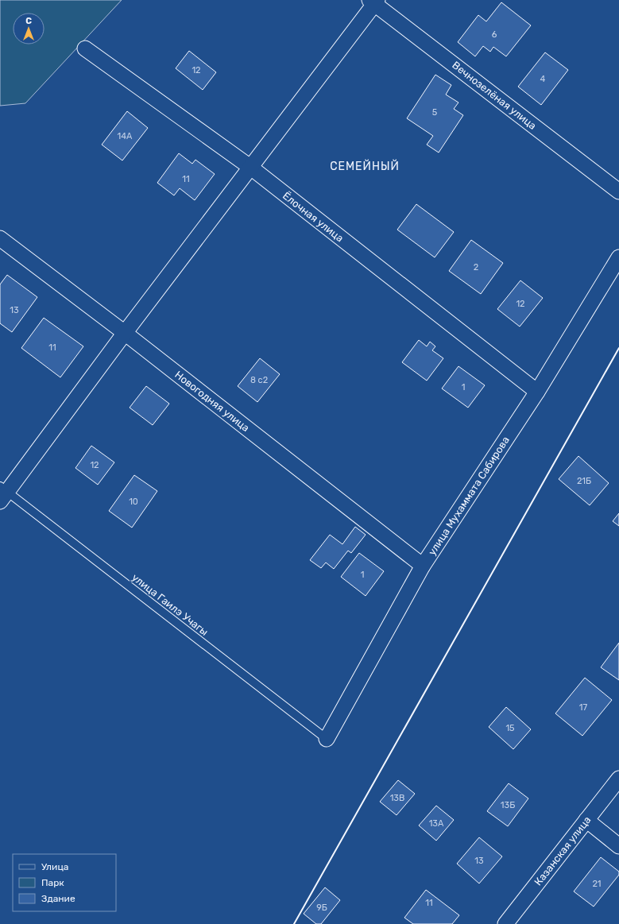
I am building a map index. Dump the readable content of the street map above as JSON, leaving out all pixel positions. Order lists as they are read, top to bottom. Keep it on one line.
{"streets":{"street":["Вечнозелёная улица","Ёлочная улица","Новогодняя улица","улица Мухаммата Сабирова","Казанская улица"],"lane":["улица Гаилэ Учагы"]},"crossings":[["Ёлочная улица","улица Мухаммата Сабирова"],["Новогодняя улица","улица Мухаммата Сабирова"],["улица Мухаммата Сабирова","улица Гаилэ Учагы"]],"districts":["СЕМЕЙНЫЙ"],"house_numbers":["6","12","4","5","14А","11","2","12","13","11","8 с2","1","12","21Б","10","1","17","15","13В","13Б","13А","13","21","11","9Б"],"legend":["Улица","Парк","Здание"],"north":"top"}
